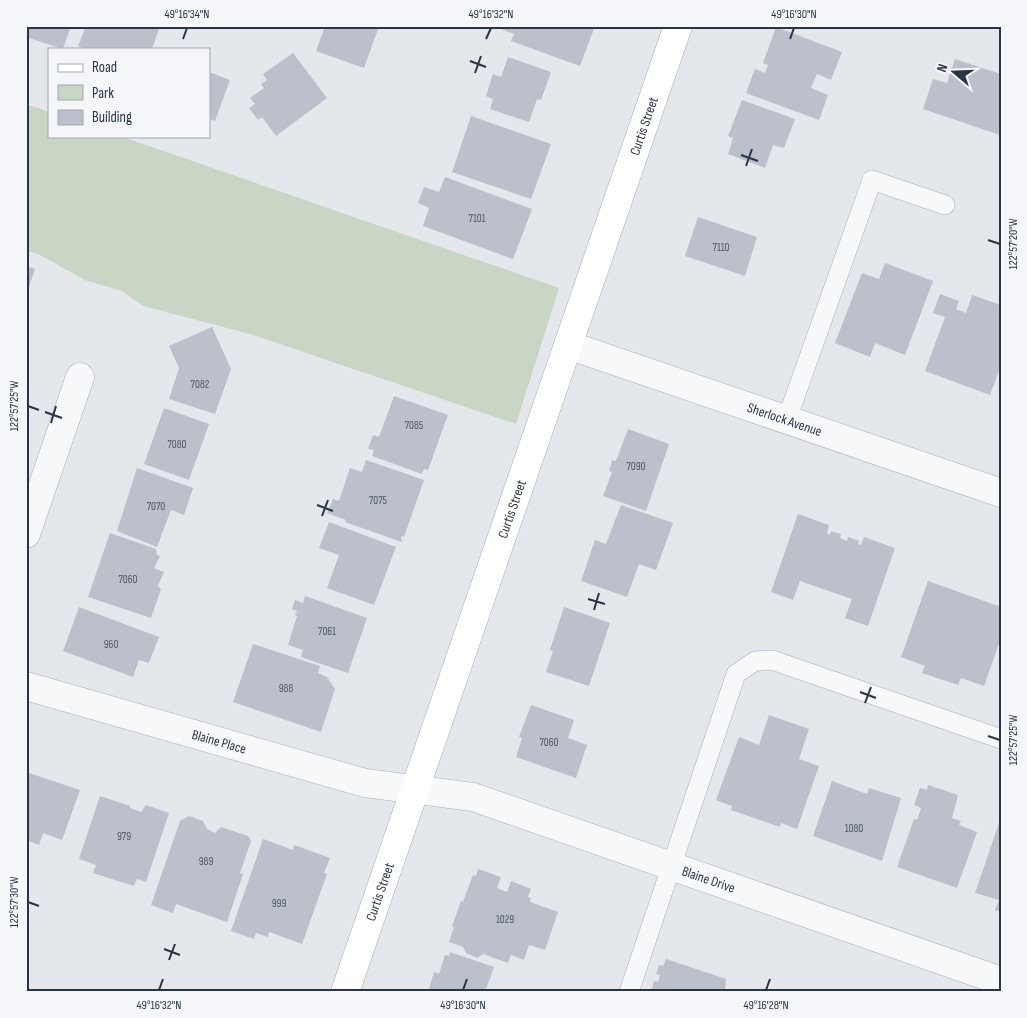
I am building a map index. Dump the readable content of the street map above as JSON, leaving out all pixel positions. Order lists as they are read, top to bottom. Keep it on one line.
{"streets":{"street":["Curtis Street","Sherlock Avenue","Blaine Place","Blaine Drive"]},"crossings":[["Curtis Street","Sherlock Avenue"],["Curtis Street","Blaine Place"],["Curtis Street","Blaine Drive"],["Blaine Place","Blaine Drive"]],"house_numbers":["7101","7110","7082","7085","7080","7090","7075","7070","7060","7061","960","988","7060","1080","979","989","999","1029"],"legend":["Road","Park","Building"],"north":"left","coordinates":["49°16'34\"N","49°16'32\"N","49°16'30\"N","122°57'20\"W","122°57'25\"W","122°57'30\"W","49°16'28\"N"]}
